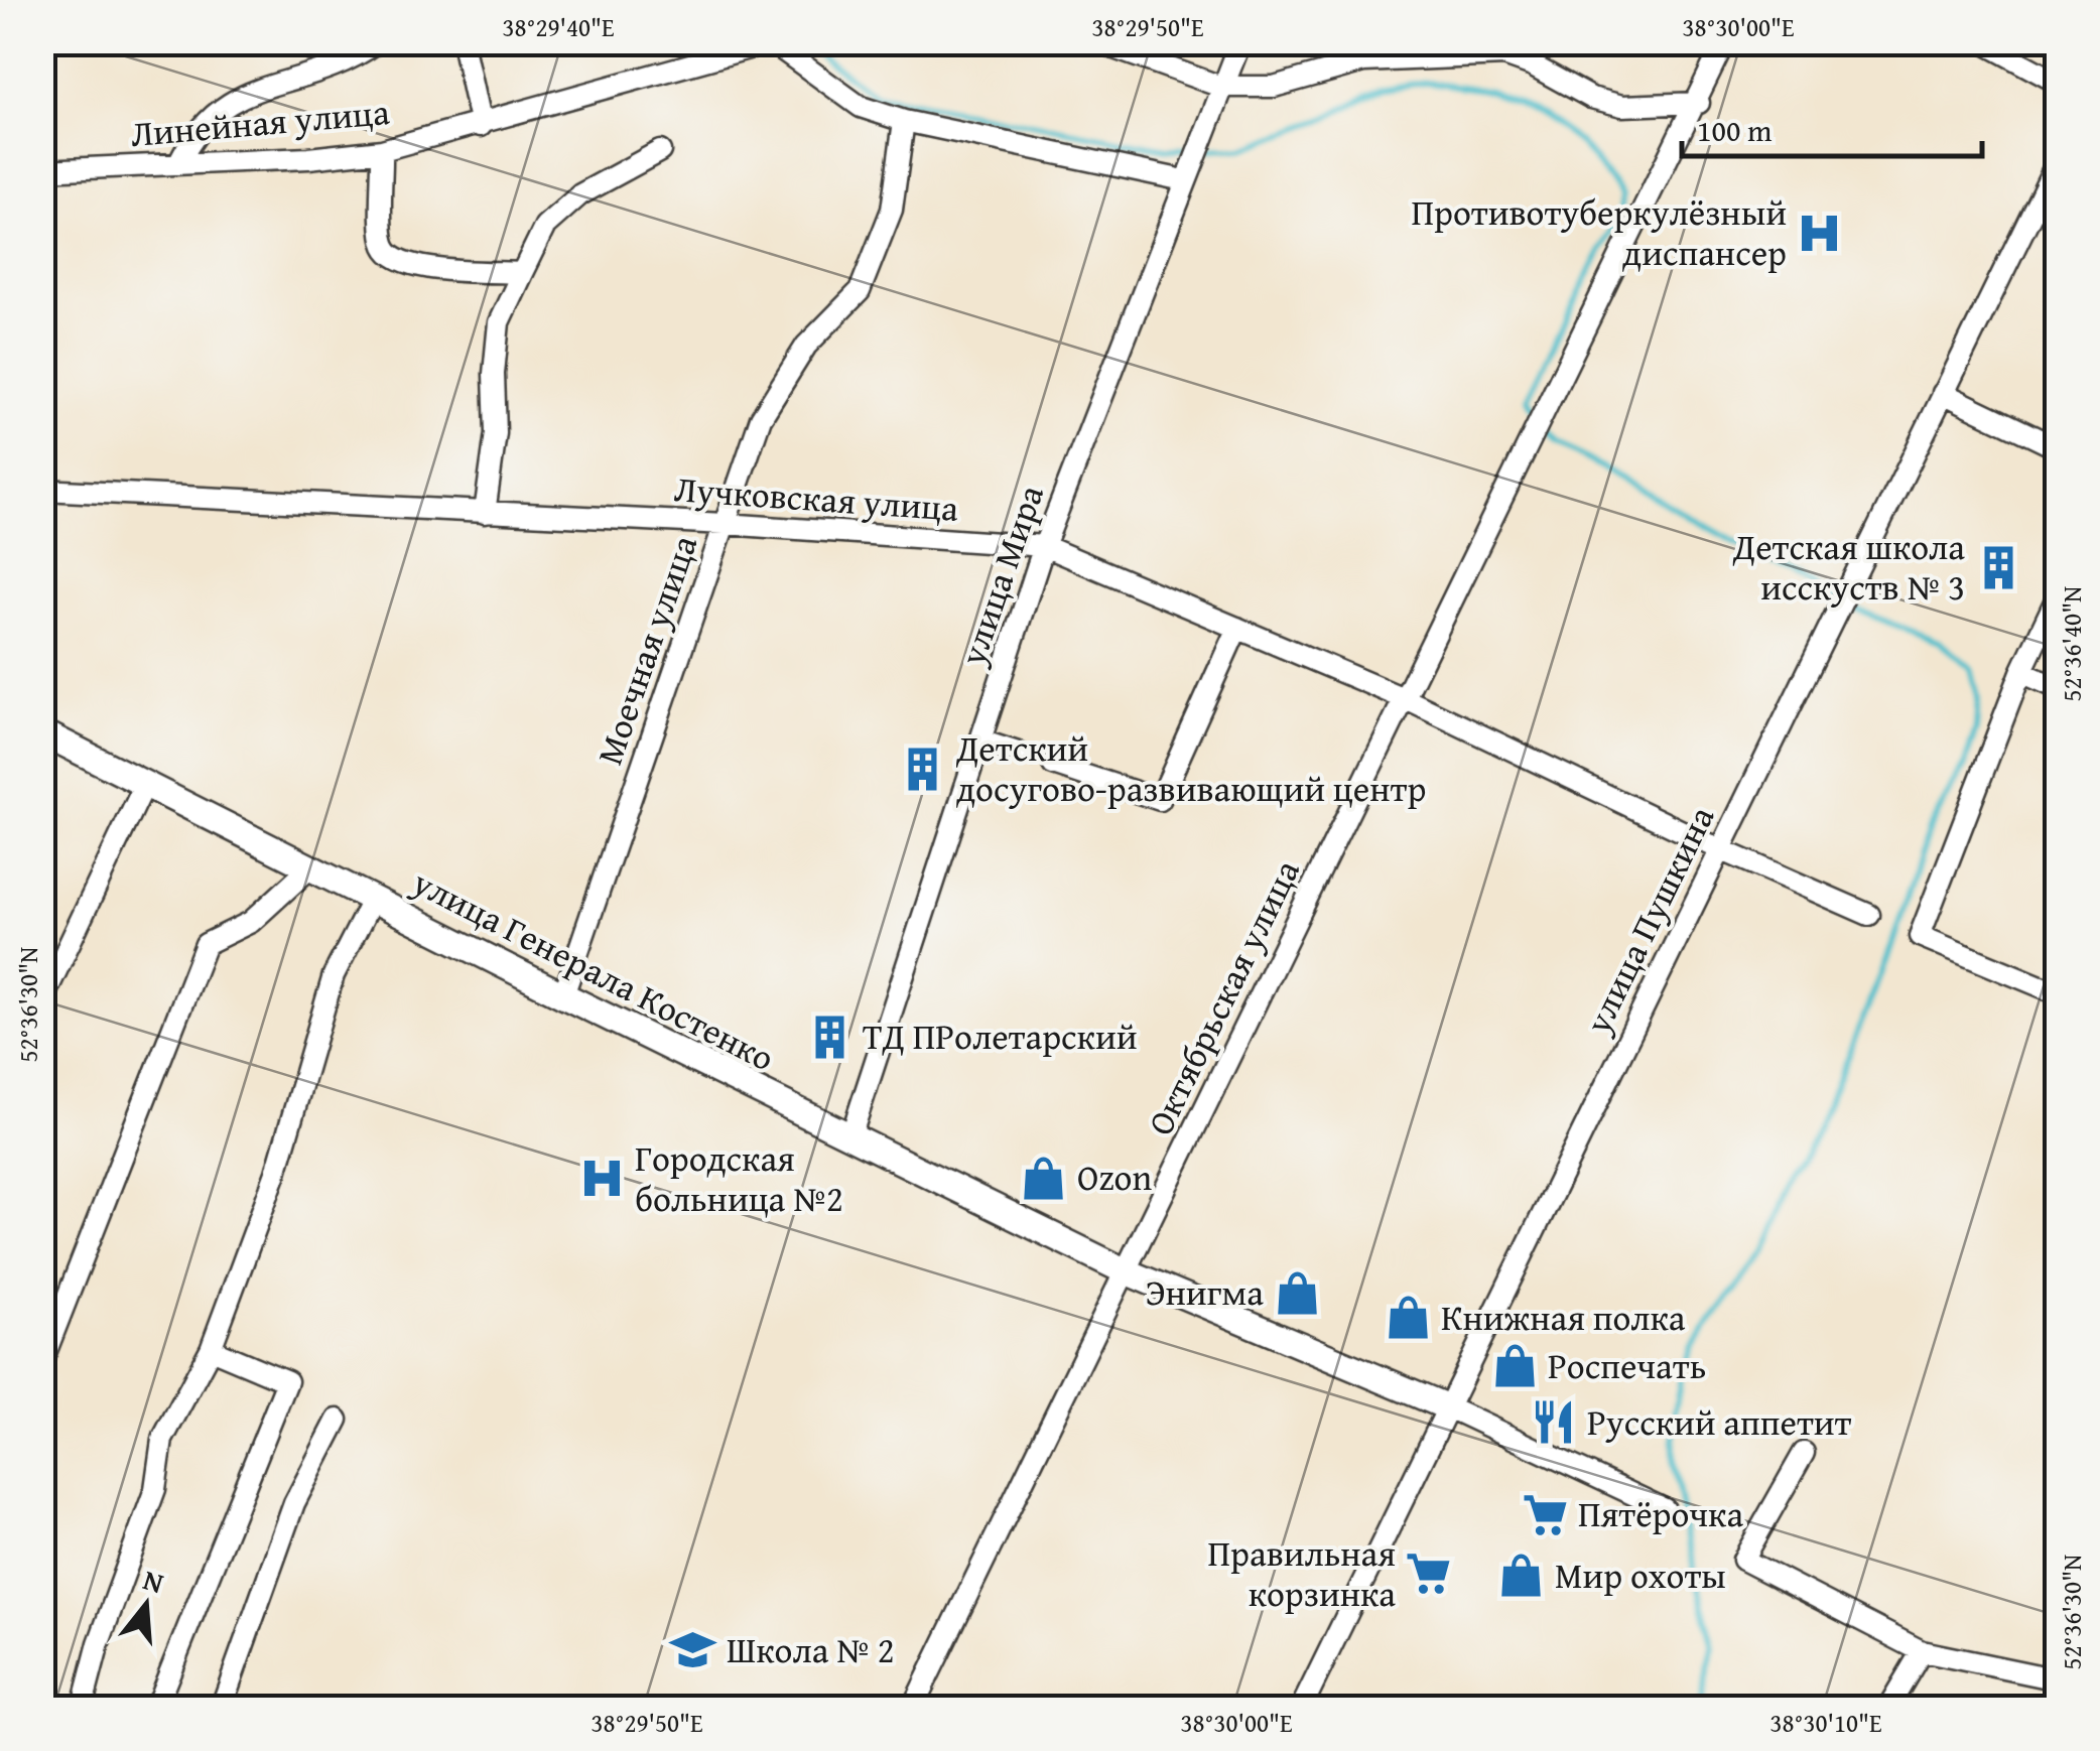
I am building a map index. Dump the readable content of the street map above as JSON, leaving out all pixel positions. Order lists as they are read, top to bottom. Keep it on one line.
{"streets":{"main road":["улица Генерала Костенко"],"street":["Линейная улица","Лучковская улица","улица Мира","Моечная улица","улица Пушкина","Октябрьская улица"]},"crossings":[["Лучковская улица","улица Мира"],["Лучковская улица","Моечная улица"],["Лучковская улица","улица Пушкина"],["Лучковская улица","Октябрьская улица"],["улица Мира","улица Генерала Костенко"],["Моечная улица","улица Генерала Костенко"],["улица Пушкина","улица Генерала Костенко"],["улица Генерала Костенко","Октябрьская улица"]],"places":{"hospital":["Противотуберкулёзный диспансер","Городская больница №2"],"building":["Детская школа исскуств № 3","Детский досугово-развивающий центр","ТД ПРолетарский"],"shop":["Ozon","Энигма","Книжная полка","Роспечать","Мир охоты"],"restaurant":["Русский аппетит"],"supermarket":["Пятёрочка","Правильная корзинка"],"school or university":["Школа № 2"]},"scale_bar":"100 m","north":"top","coordinates":["38°29'40\"E","38°29'50\"E","38°30'00\"E","52°36'40\"N","52°36'30\"N","38°30'10\"E"]}
